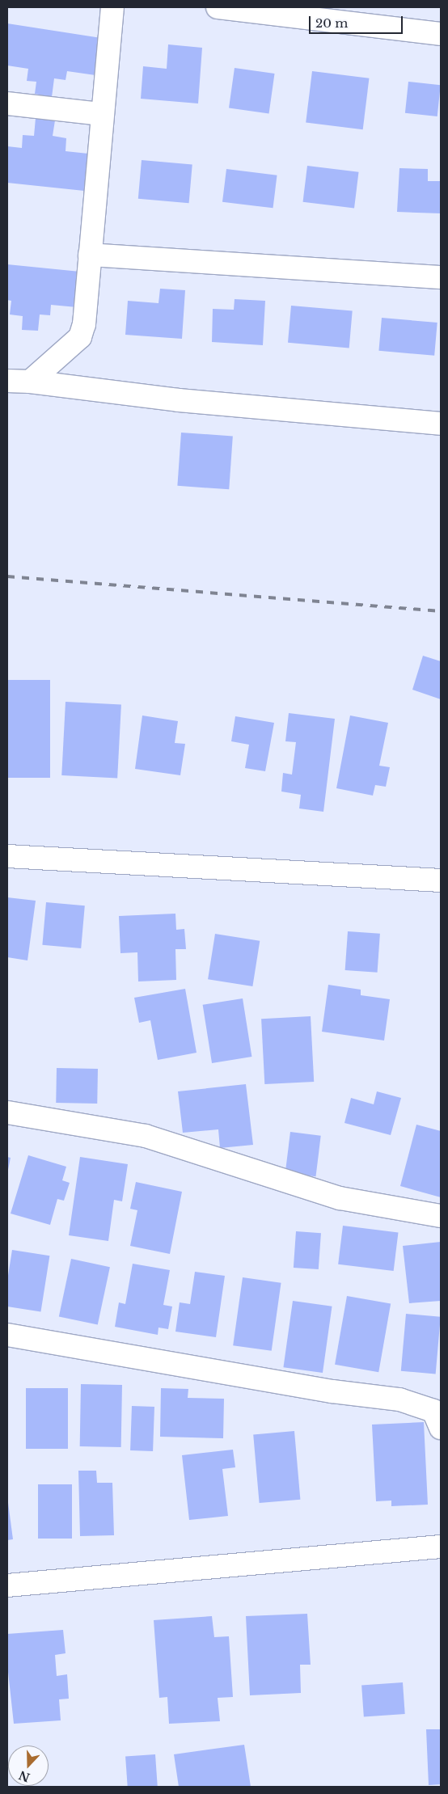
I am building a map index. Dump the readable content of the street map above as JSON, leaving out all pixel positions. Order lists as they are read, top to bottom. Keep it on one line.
{"scale_bar":"20 m","north":"bottom"}
